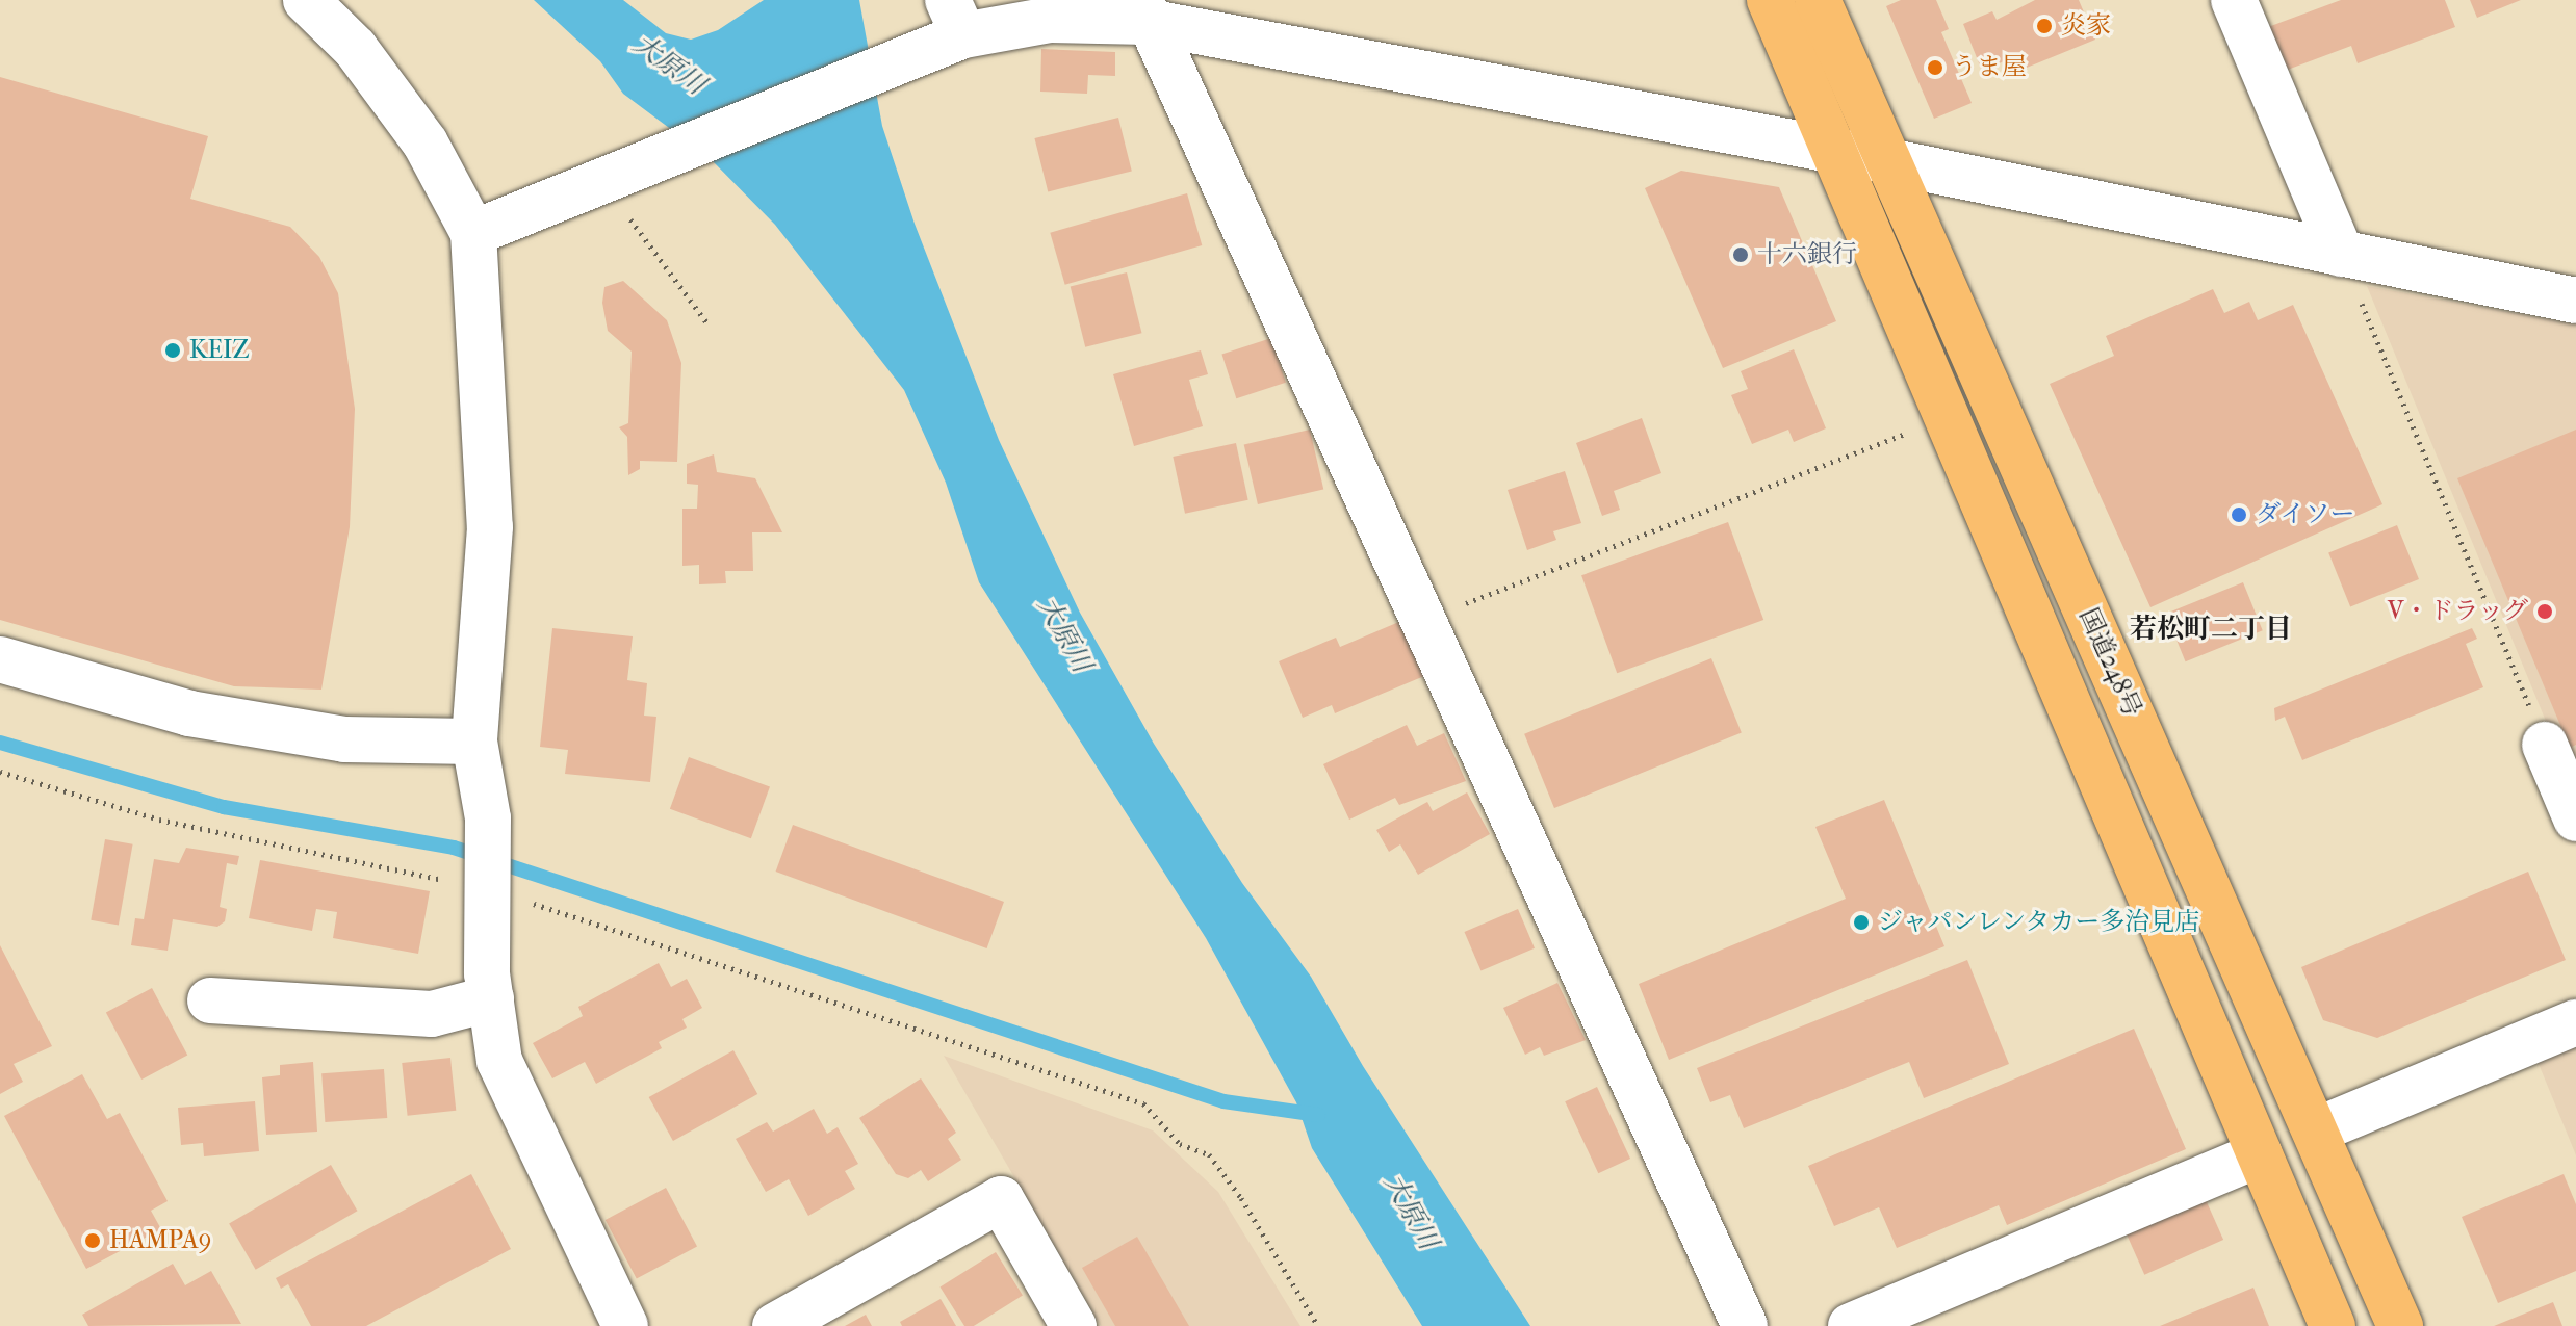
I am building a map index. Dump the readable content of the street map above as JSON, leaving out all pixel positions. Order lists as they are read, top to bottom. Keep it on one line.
{"streets":{"highway":["国道248号"]},"districts":["若松町二丁目"],"water":["大原川"],"places":["炎家","うま屋","十六銀行","KEIZ","ダイソー","V・ドラッグ","ジャパンレンタカー多治見店","HAMPA9"]}
